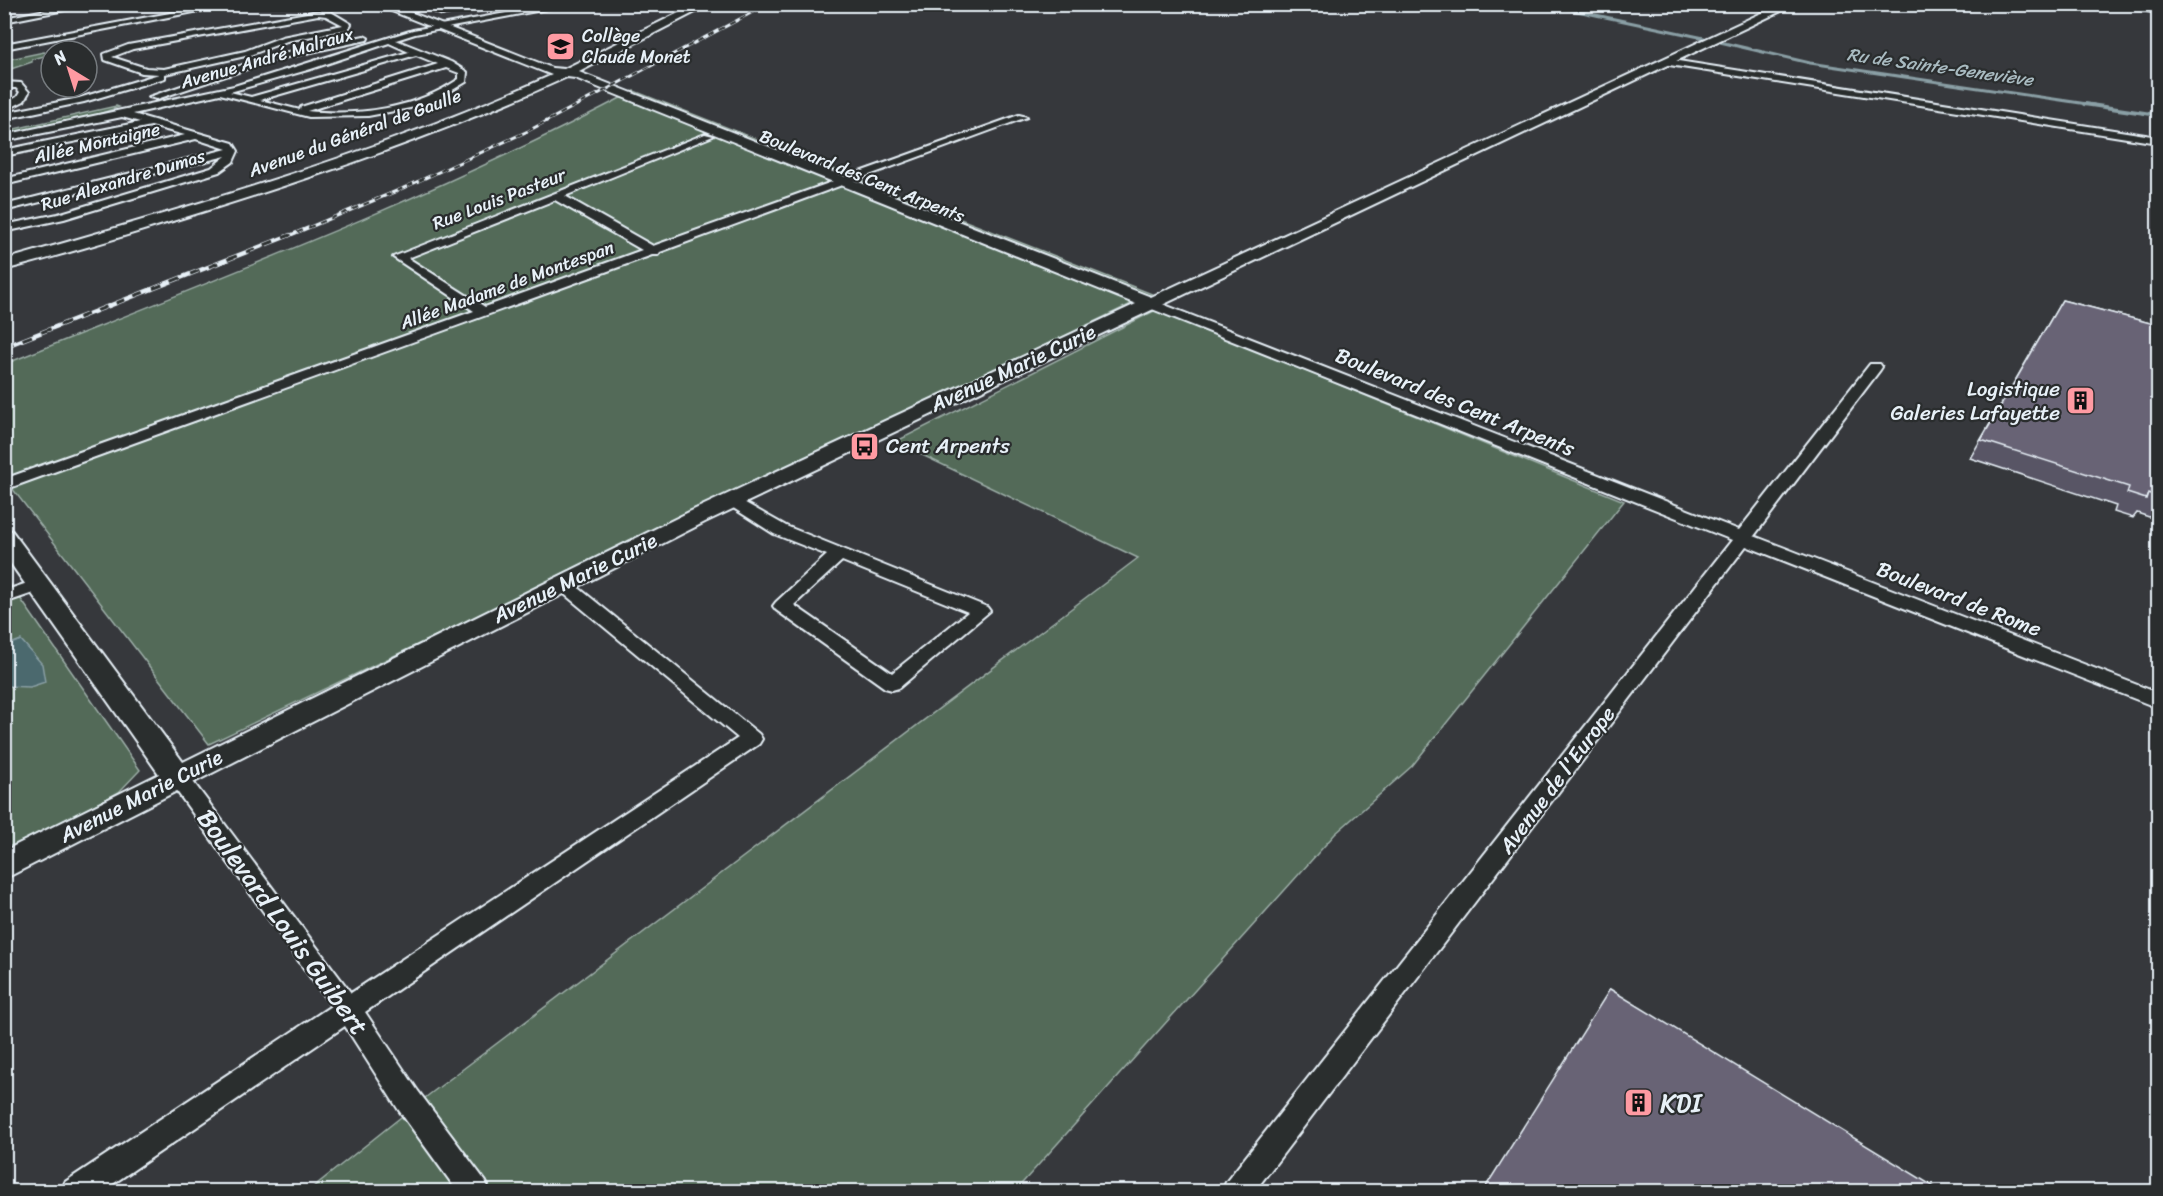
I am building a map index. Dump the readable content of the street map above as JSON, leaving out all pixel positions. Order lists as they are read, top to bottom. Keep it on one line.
{"streets":{"main road":["Avenue du Général de Gaulle","Boulevard des Cent Arpents","Avenue Marie Curie","Boulevard Louis Guibert"],"street":["Avenue André Malraux","Allée Montaigne","Rue Alexandre Dumas","Rue Louis Pasteur","Allée Madame de Montespan","Boulevard de Rome","Avenue de l'Europe"]},"crossings":[["Avenue André Malraux","Boulevard des Cent Arpents"],["Avenue André Malraux","Rue Alexandre Dumas"],["Avenue du Général de Gaulle","Boulevard des Cent Arpents"],["Allée Montaigne","Rue Alexandre Dumas"],["Boulevard des Cent Arpents","Rue Louis Pasteur"],["Boulevard des Cent Arpents","Allée Madame de Montespan"],["Boulevard des Cent Arpents","Avenue Marie Curie"],["Boulevard des Cent Arpents","Boulevard de Rome"],["Boulevard des Cent Arpents","Avenue de l'Europe"],["Rue Louis Pasteur","Allée Madame de Montespan"],["Avenue Marie Curie","Boulevard Louis Guibert"],["Boulevard de Rome","Avenue de l'Europe"]],"water":["Ru de Sainte-Geneviève"],"places":{"school or university":["Collège Claude Monet"],"building":["Logistique Galeries Lafayette","KDI"],"bus stop":["Cent Arpents"]},"north":"top left"}
